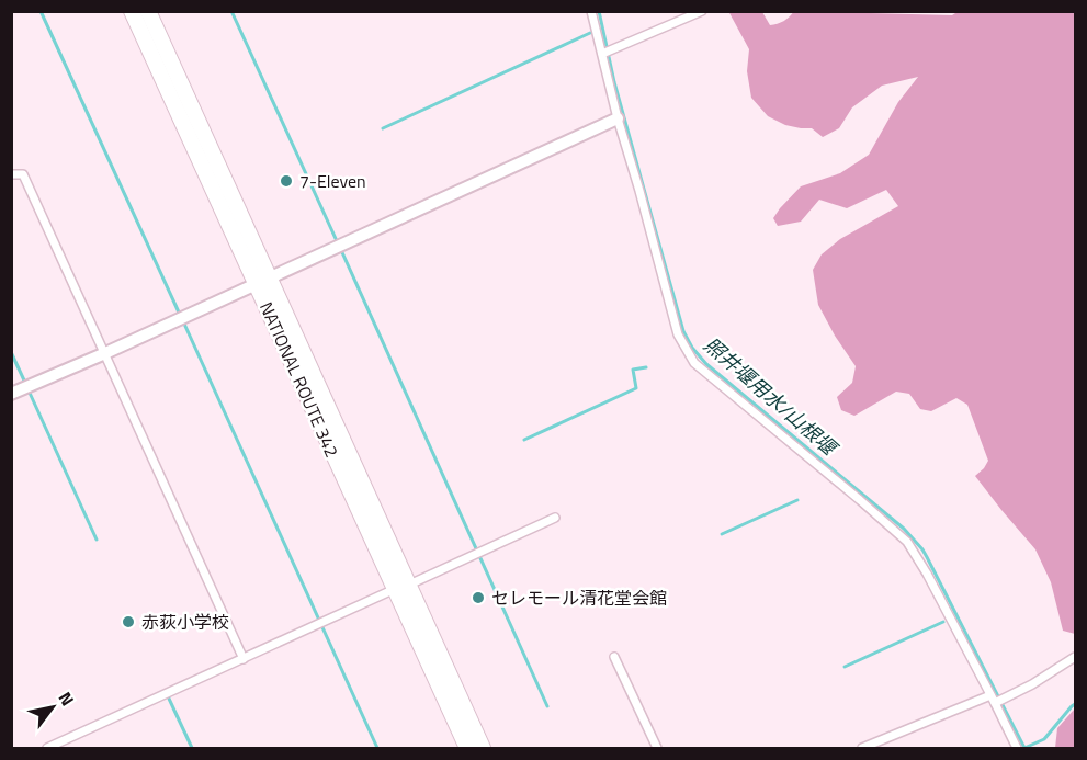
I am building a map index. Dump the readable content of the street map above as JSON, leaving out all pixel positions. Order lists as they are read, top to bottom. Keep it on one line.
{"streets":{"highway":["NATIONAL ROUTE 342"]},"water":["照井堰用水/山根堰"],"places":["7-Eleven","セレモール清花堂会館","赤荻小学校"],"north":"top right"}
